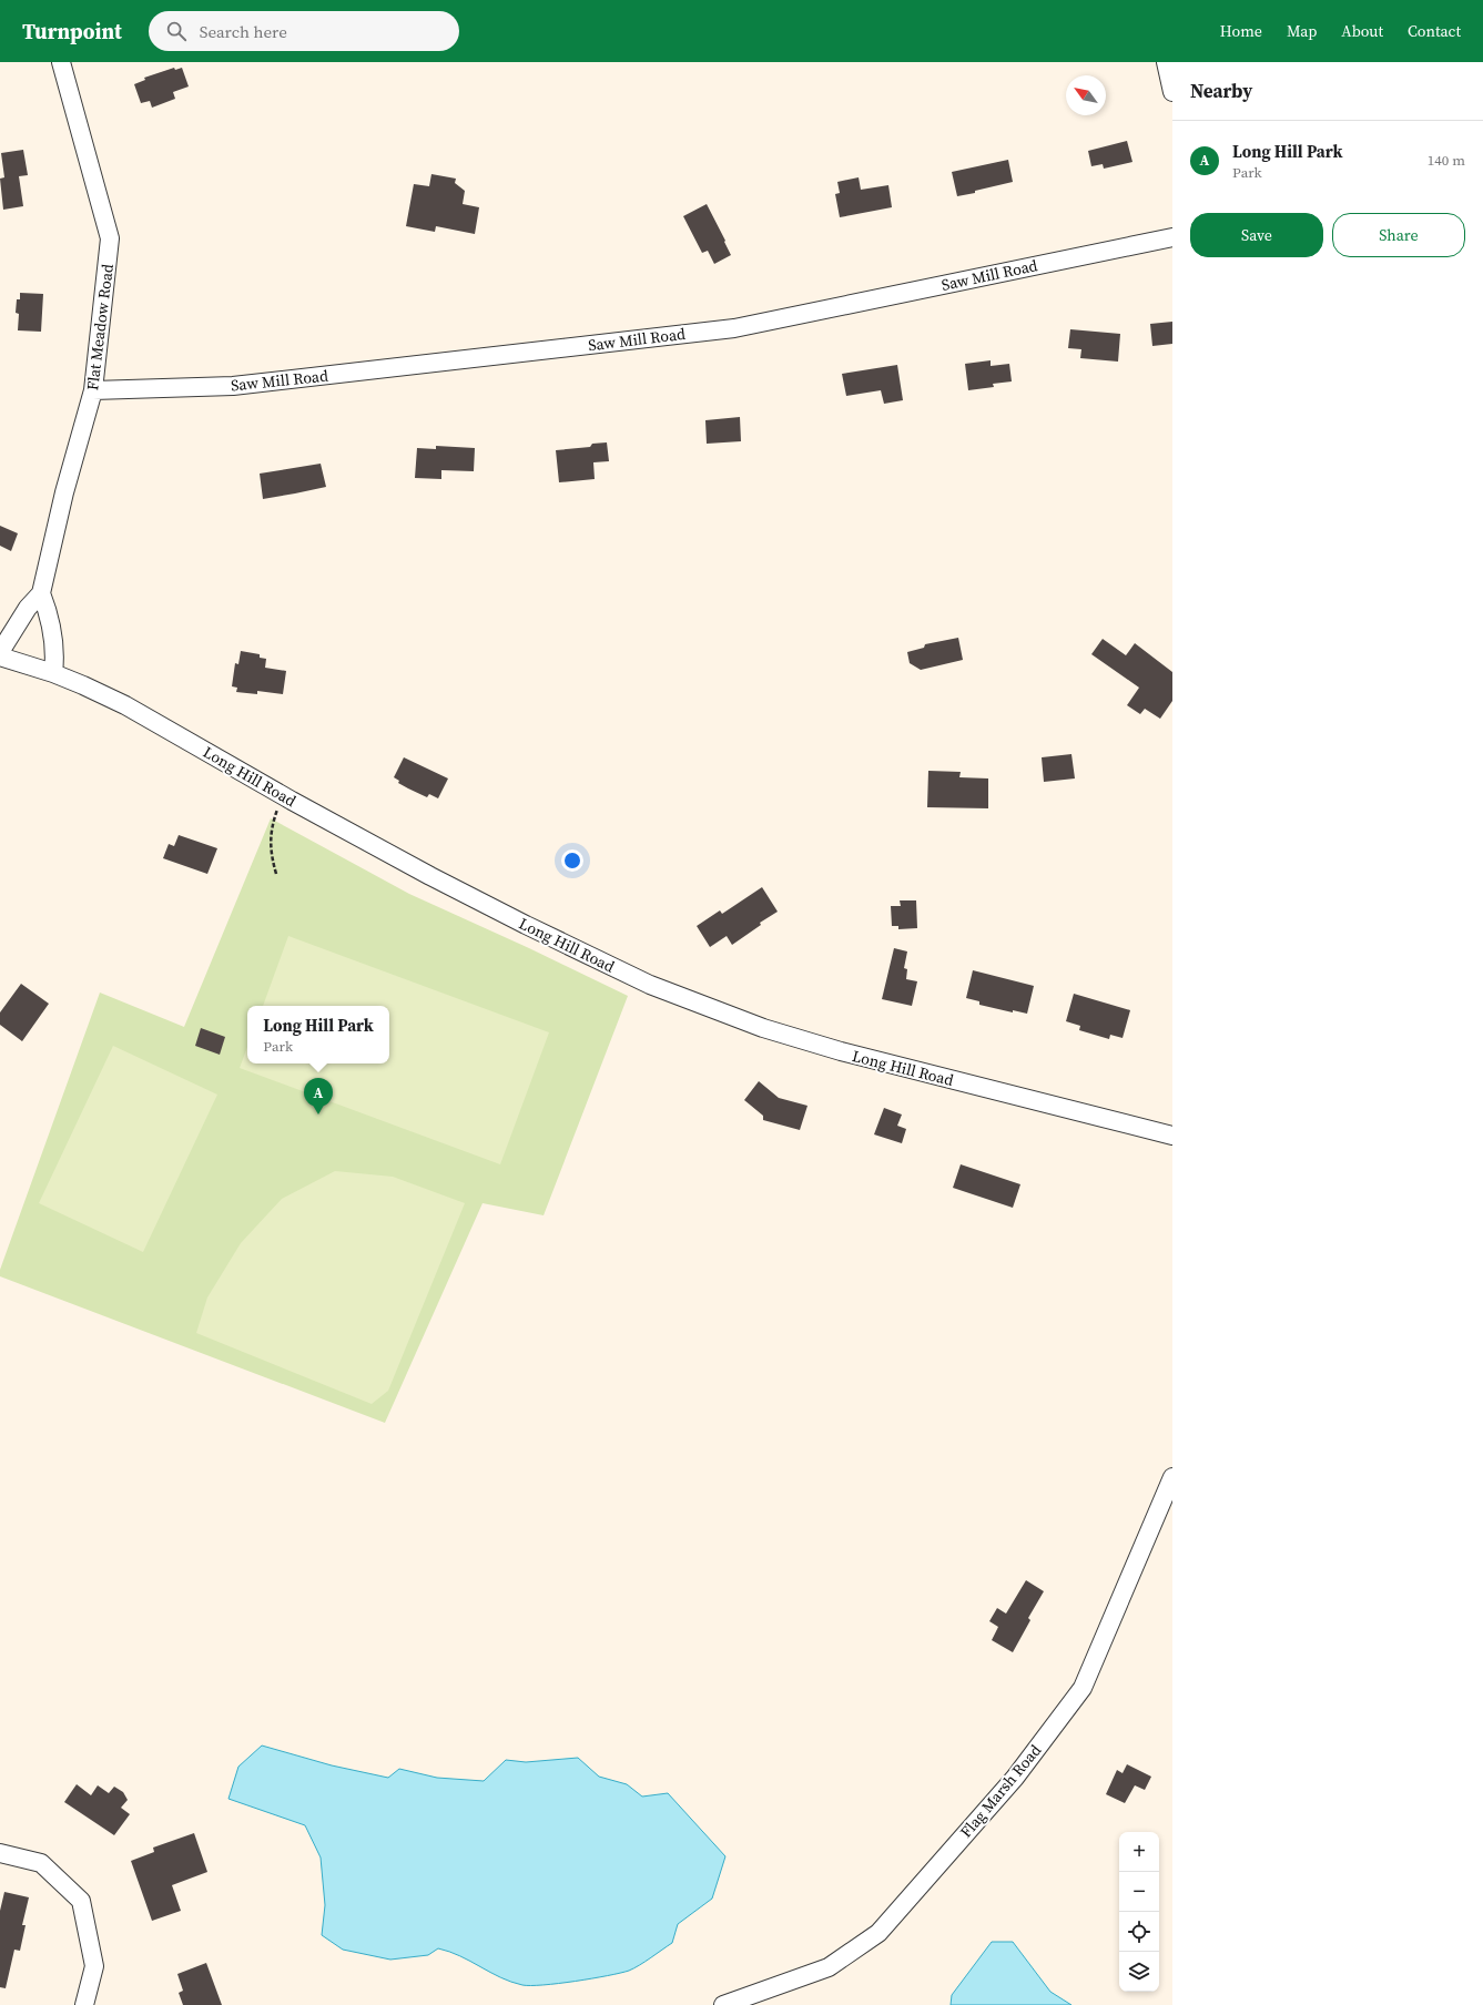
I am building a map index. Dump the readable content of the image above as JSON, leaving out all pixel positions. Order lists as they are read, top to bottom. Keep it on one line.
{"streets":{"street":["Saw Mill Road","Flat Meadow Road","Long Hill Road","Flag Marsh Road"]},"crossings":[["Saw Mill Road","Flat Meadow Road"],["Flat Meadow Road","Long Hill Road"]],"north":"top left","page":{"header":"Turnpoint","search":"Search here","nav":["Home","Map","About","Contact"],"heading":"Nearby","list":[{"mark":"A","name":"Long Hill Park","note":"Park","value":"140 m"}],"buttons":["Save","Share"],"popup":["Long Hill Park","Park"],"pins":"A","map_buttons":["+","−"]}}
